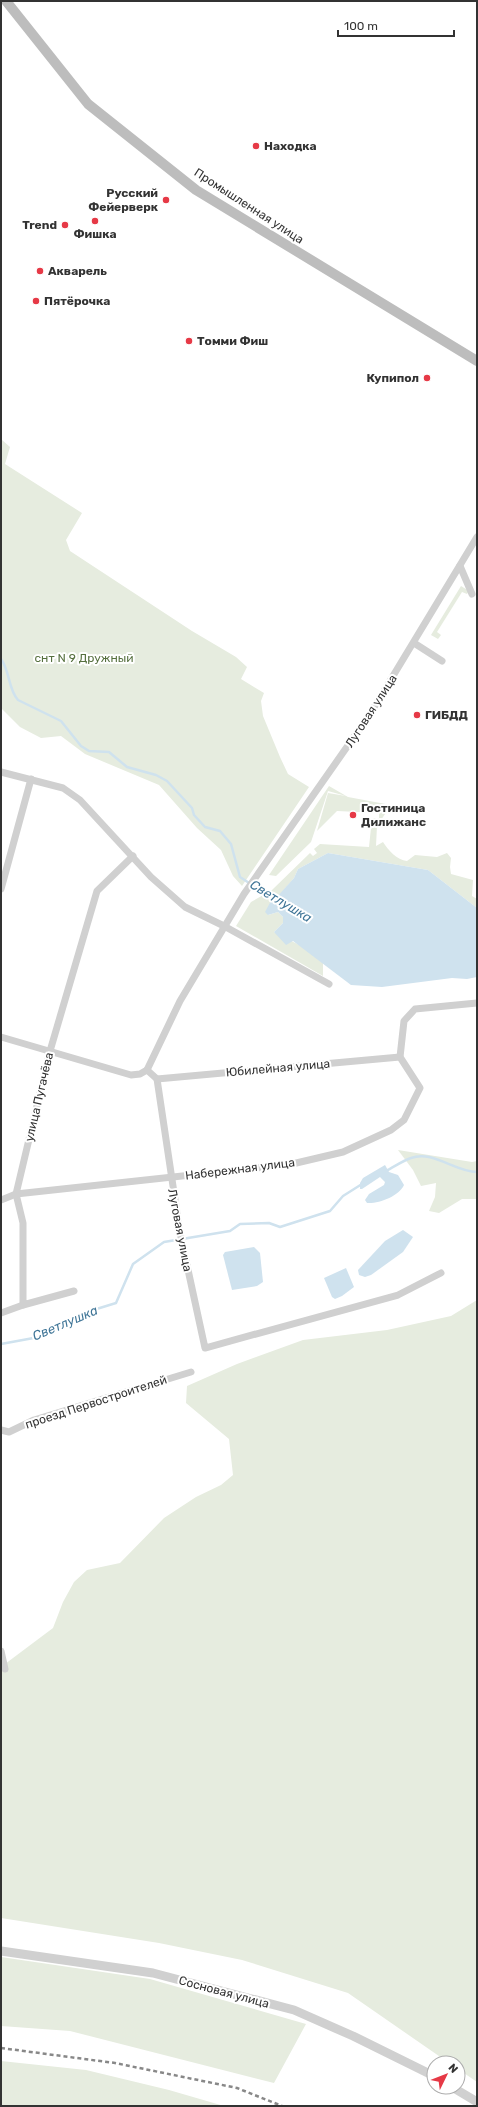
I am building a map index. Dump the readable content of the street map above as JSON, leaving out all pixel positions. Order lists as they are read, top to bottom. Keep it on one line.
{"streets":{"main road":["Промышленная улица"],"street":["Луговая улица","Юбилейная улица","улица Пугачёва","Набережная улица","проезд Первостроителей","Сосновая улица"]},"crossings":[["Луговая улица","Юбилейная улица"],["Луговая улица","Набережная улица"],["Юбилейная улица","Набережная улица"],["улица Пугачёва","Набережная улица"]],"water":["Светлушка"],"parks":["снт N 9 Дружный"],"places":["Находка","Русский Фейерверк","Фишка","Trend","Акварель","Пятёрочка","Томми Фиш","Купипол","ГИБДД","Гостиница Дилижанс"],"scale_bar":"100 m","north":"top right"}
